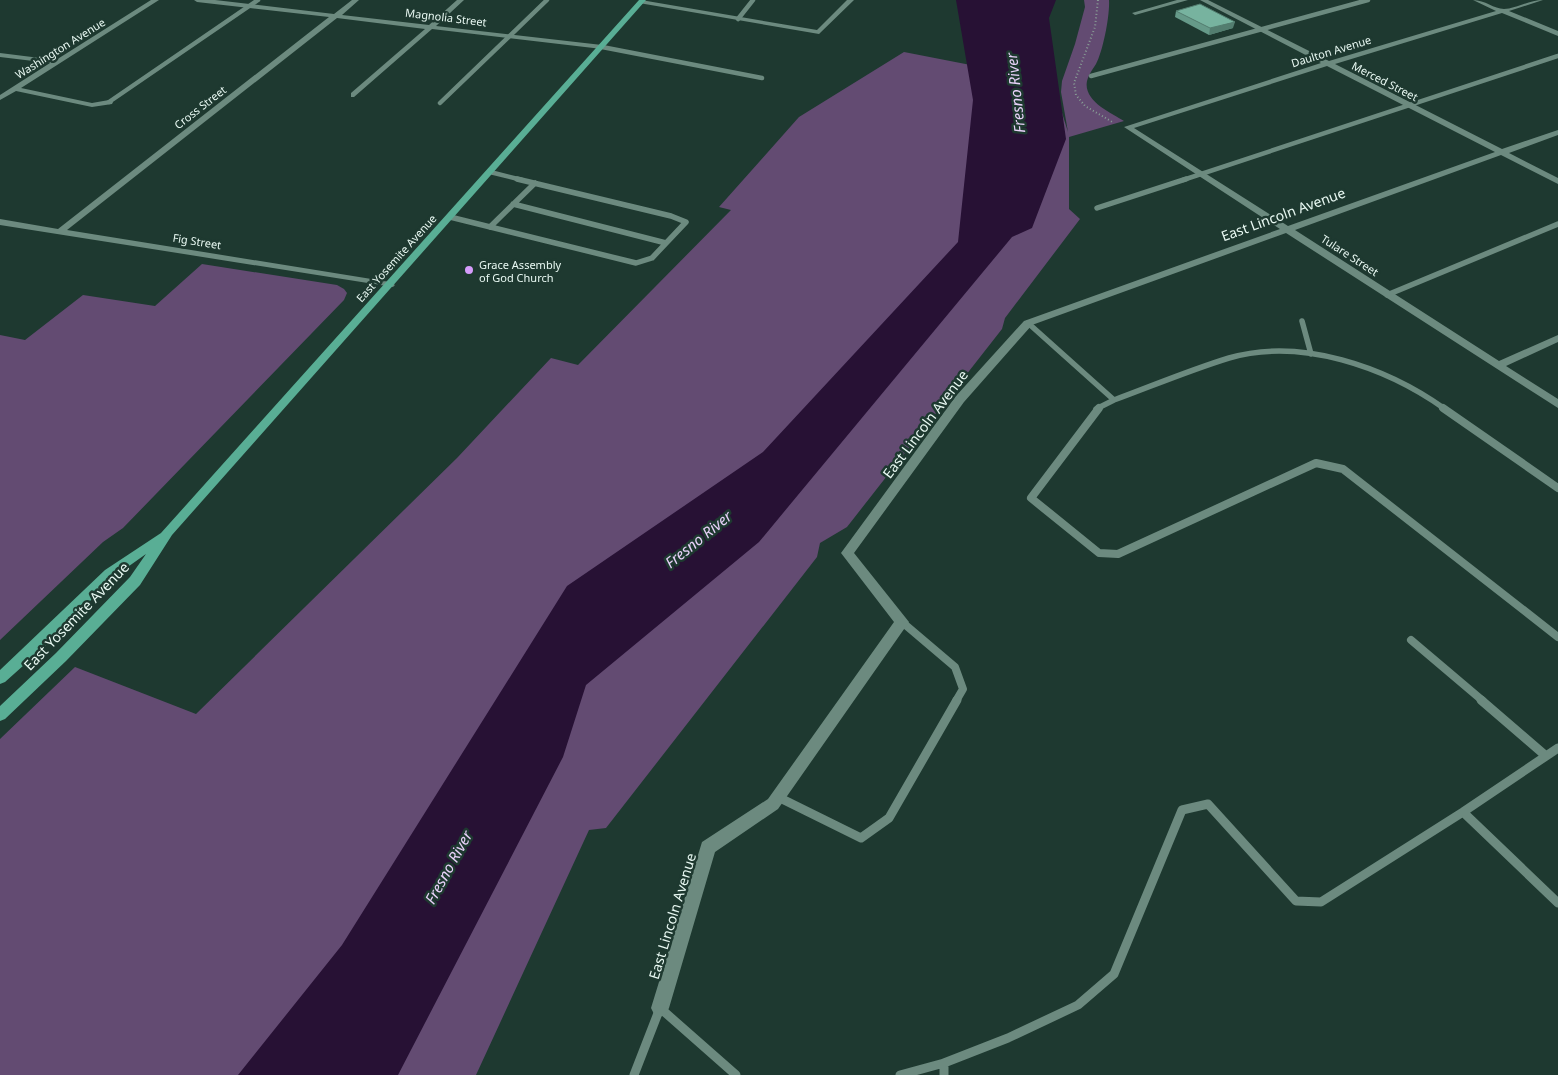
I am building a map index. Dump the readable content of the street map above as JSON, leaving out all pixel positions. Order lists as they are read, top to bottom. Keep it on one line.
{"streets":{"main road":["East Yosemite Avenue"],"street":["Magnolia Street","Washington Avenue","Daulton Avenue","Merced Street","Cross Street","East Lincoln Avenue","Fig Street","Tulare Street"]},"crossings":[["Magnolia Street","Cross Street"],["Magnolia Street","East Yosemite Avenue"],["Daulton Avenue","Merced Street"],["Daulton Avenue","Tulare Street"],["Merced Street","East Lincoln Avenue"],["Cross Street","Fig Street"],["East Lincoln Avenue","Tulare Street"],["Fig Street","East Yosemite Avenue"]],"water":["Fresno River"],"places":["Grace Assembly of God Church"]}
